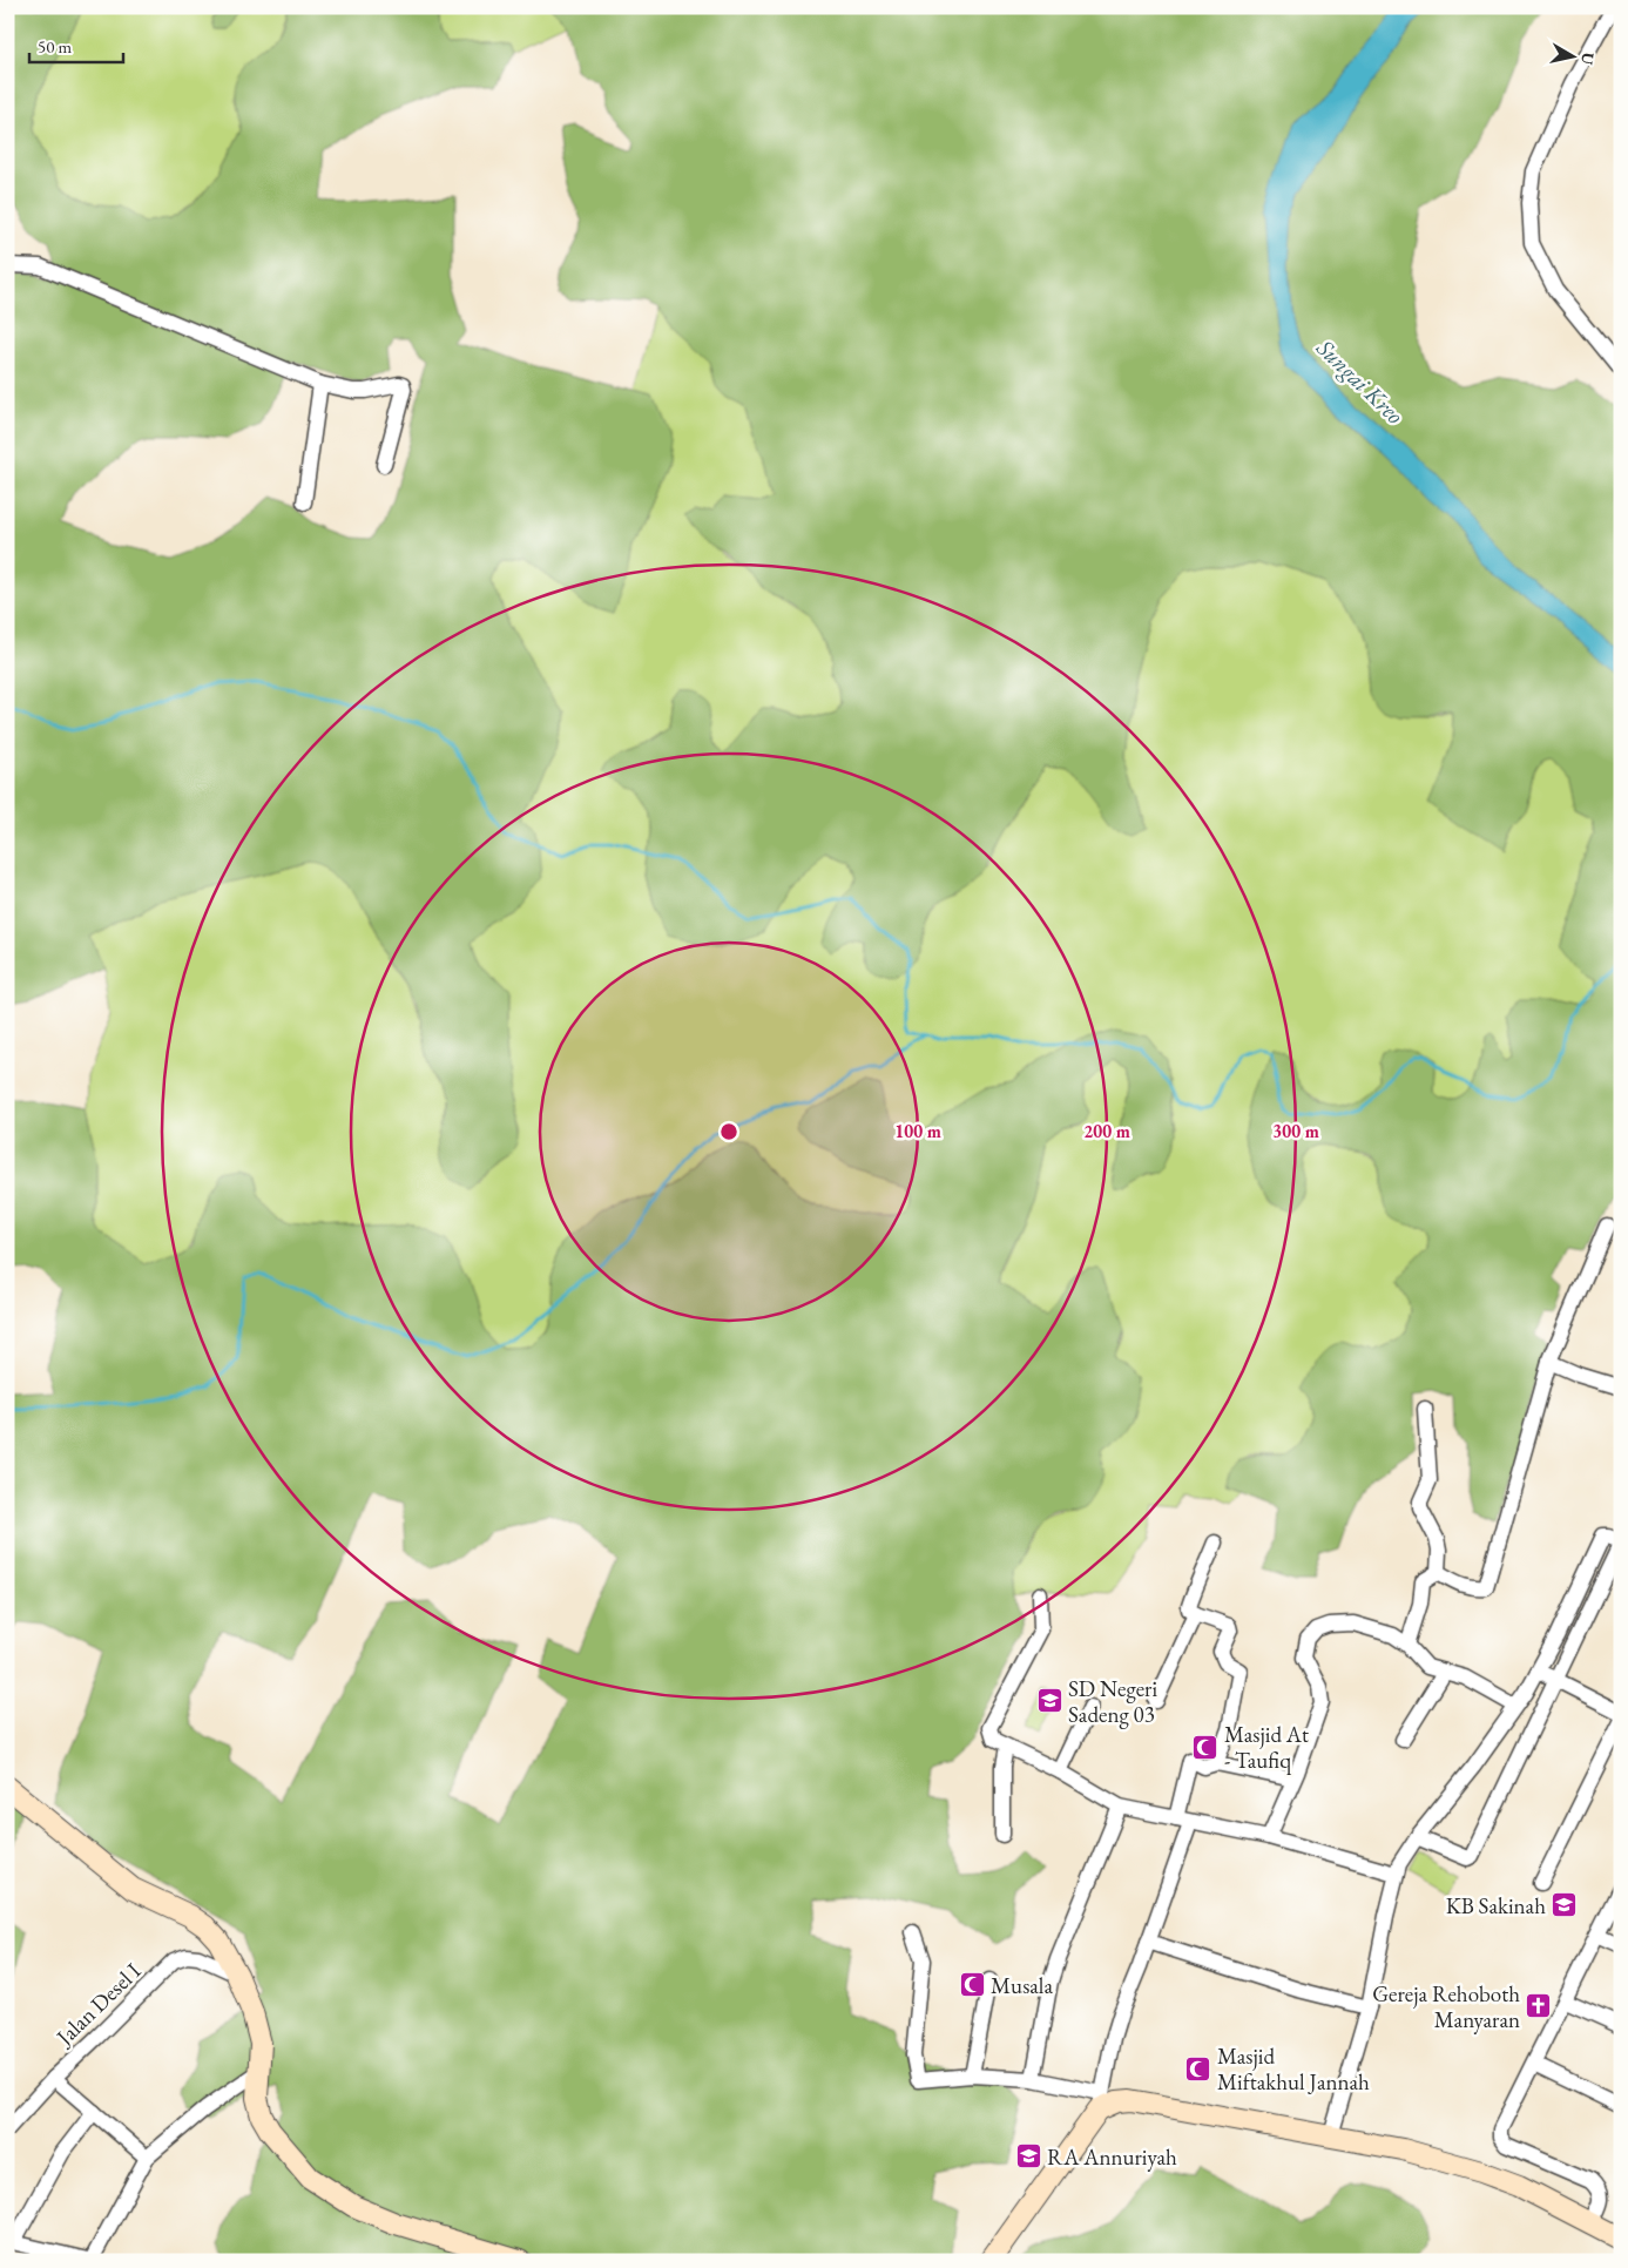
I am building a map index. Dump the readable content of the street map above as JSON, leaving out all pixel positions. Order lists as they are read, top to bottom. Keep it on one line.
{"streets":{"street":["Jalan Desel I"]},"water":["Sungai Kreo"],"places":{"school or university":["SD Negeri Sadeng 03","KB Sakinah","RA Annuriyah"],"mosque":["Masjid At - Taufiq","Musala","Masjid Miftakhul Jannah"],"church":["Gereja Rehoboth Manyaran"]},"scale_bar":"50 m","north":"right","rings":["100 m","200 m","300 m"]}
